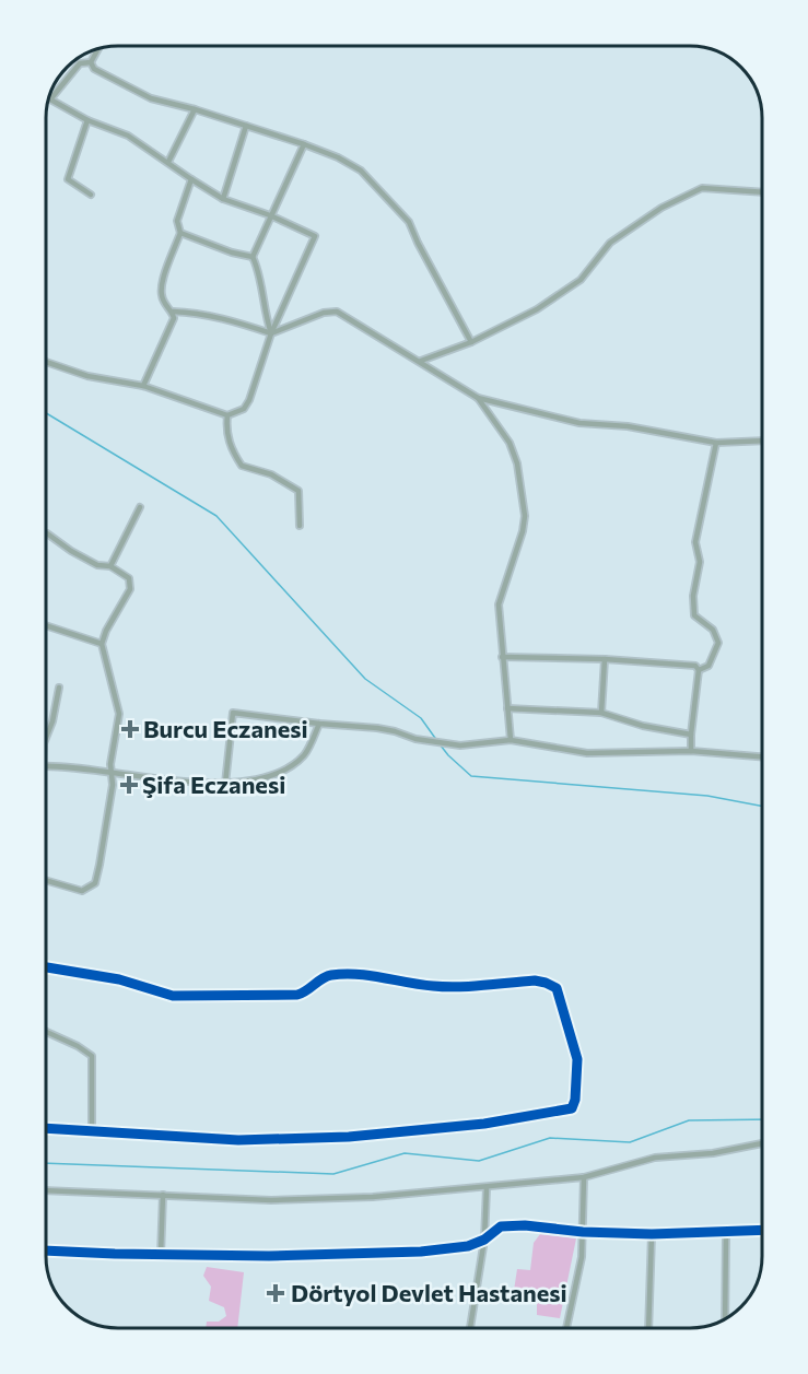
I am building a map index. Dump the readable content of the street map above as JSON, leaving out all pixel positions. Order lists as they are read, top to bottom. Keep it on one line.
{"places":{"health":["Burcu Eczanesi","Şifa Eczanesi","Dörtyol Devlet Hastanesi"]}}
